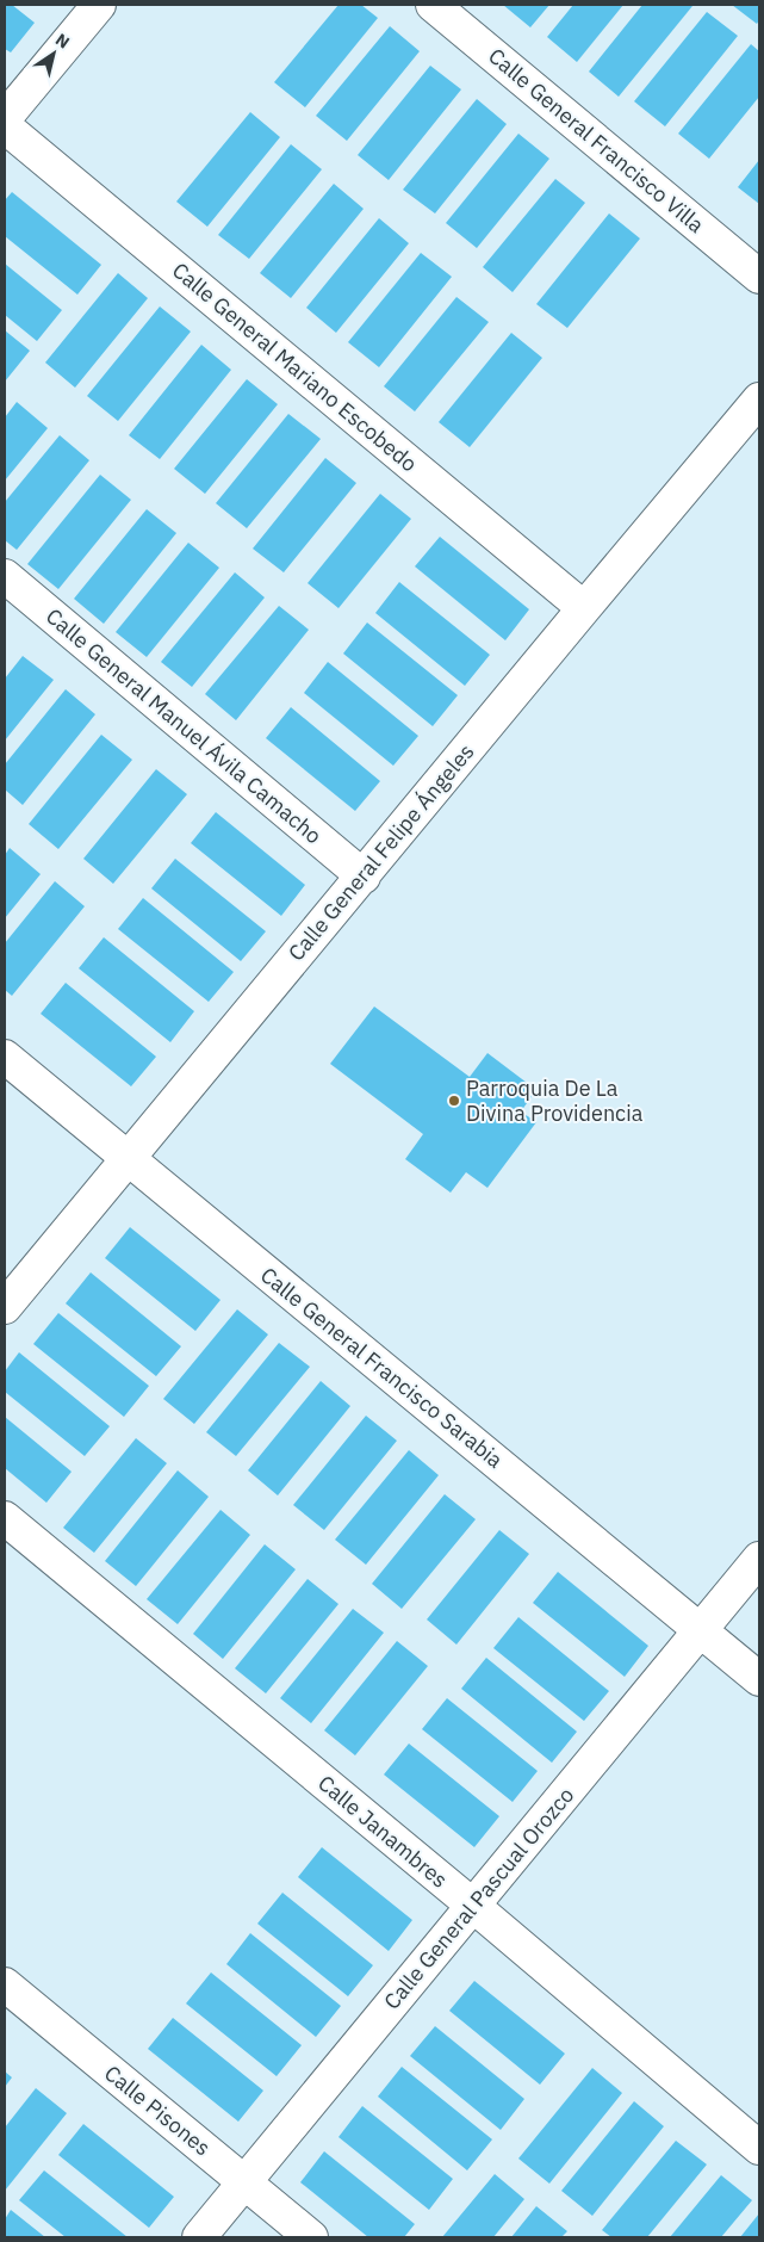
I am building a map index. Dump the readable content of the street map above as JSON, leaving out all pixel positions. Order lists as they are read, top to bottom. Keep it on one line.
{"streets":{"street":["Calle General Francisco Villa","Calle General Mariano Escobedo","Calle General Manuel Ávila Camacho","Calle General Felipe Ángeles","Calle General Francisco Sarabia","Calle Janambres","Calle General Pascual Orozco","Calle Pisones"]},"crossings":[["Calle General Mariano Escobedo","Calle General Felipe Ángeles"],["Calle General Manuel Ávila Camacho","Calle General Felipe Ángeles"],["Calle General Felipe Ángeles","Calle General Francisco Sarabia"],["Calle General Francisco Sarabia","Calle General Pascual Orozco"],["Calle Janambres","Calle General Pascual Orozco"],["Calle General Pascual Orozco","Calle Pisones"]],"places":["Parroquia De La Divina Providencia"],"north":"top right"}
